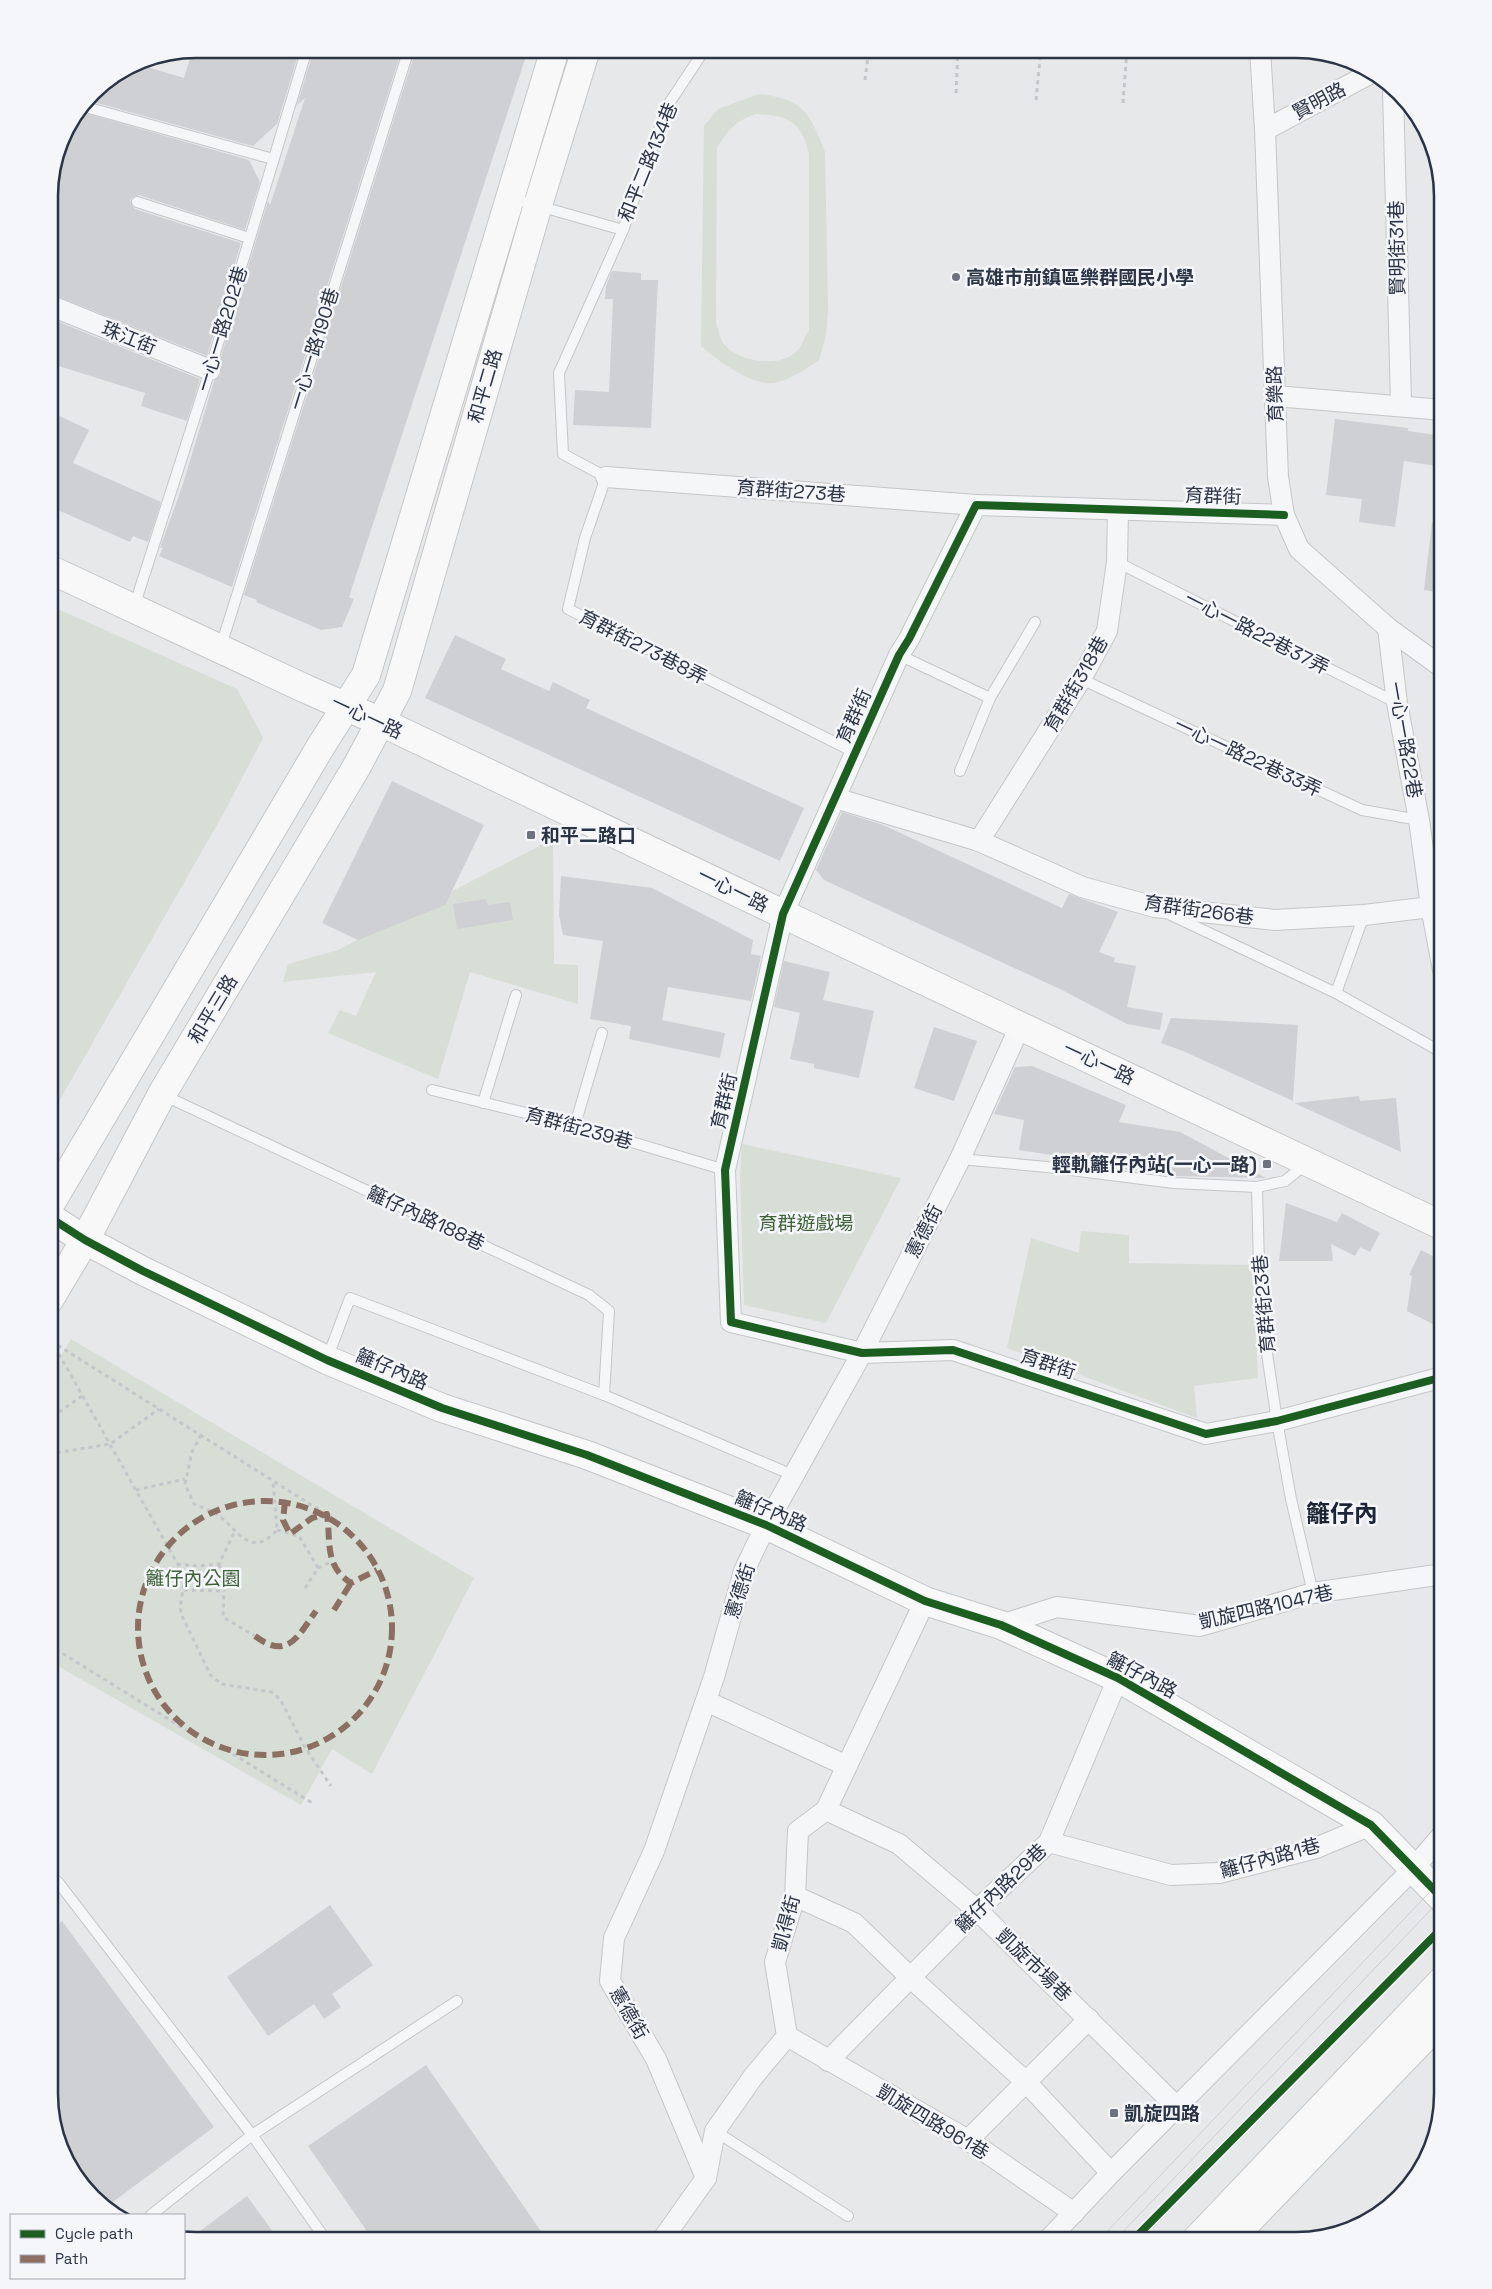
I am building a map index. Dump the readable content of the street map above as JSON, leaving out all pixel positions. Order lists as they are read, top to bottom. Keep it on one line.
{"streets":{"street":["賢明路","賢明街31巷","珠江街","和平二路","育樂路","育群街273巷","育群街","育群街318巷","一心一路","一心一路22巷","育群街266巷","和平三路","憲德街","籬仔內路","凱旋四路1047巷","籬仔內路1巷","籬仔內路29巷","凱得街","凱旋市場巷","凱旋四路961巷"],"lane":["和平二路134巷","一心一路202巷","一心一路190巷","一心一路22巷37弄","育群街273巷8弄","一心一路22巷33弄","育群街239巷","籬仔內路188巷","育群街23巷"]},"crossings":[["賢明路","育樂路"],["和平二路134巷","和平二路"],["一心一路202巷","珠江街"],["一心一路202巷","一心一路"],["一心一路190巷","一心一路"],["和平二路","一心一路"],["和平二路","和平三路"],["育樂路","育群街"],["育樂路","一心一路22巷"],["育群街273巷","育群街"],["育群街273巷","育群街273巷8弄"],["育群街","育群街273巷8弄"],["育群街","育群街318巷"],["育群街","一心一路"],["育群街","育群街266巷"],["育群街","育群街239巷"],["育群街","憲德街"],["育群街","育群街23巷"],["一心一路22巷37弄","育群街318巷"],["一心一路22巷37弄","一心一路22巷"],["育群街318巷","一心一路22巷33弄"],["育群街318巷","育群街266巷"],["一心一路","和平三路"],["一心一路","憲德街"],["一心一路22巷","一心一路22巷33弄"],["和平三路","籬仔內路188巷"],["和平三路","籬仔內路"],["憲德街","籬仔內路"],["育群街23巷","凱旋四路1047巷"],["籬仔內路","凱旋四路1047巷"],["籬仔內路","籬仔內路1巷"],["籬仔內路","籬仔內路29巷"],["籬仔內路","凱得街"],["籬仔內路1巷","籬仔內路29巷"],["籬仔內路29巷","凱旋市場巷"],["籬仔內路29巷","凱旋四路961巷"],["凱得街","凱旋市場巷"],["凱得街","凱旋四路961巷"]],"districts":["籬仔內"],"parks":["育群遊戲場","籬仔內公園"],"places":{"other":["高雄市前鎮區樂群國民小學"],"transit":["和平二路口","輕軌籬仔內站(一心一路)","凱旋四路"]},"legend":["Cycle path","Path"]}
